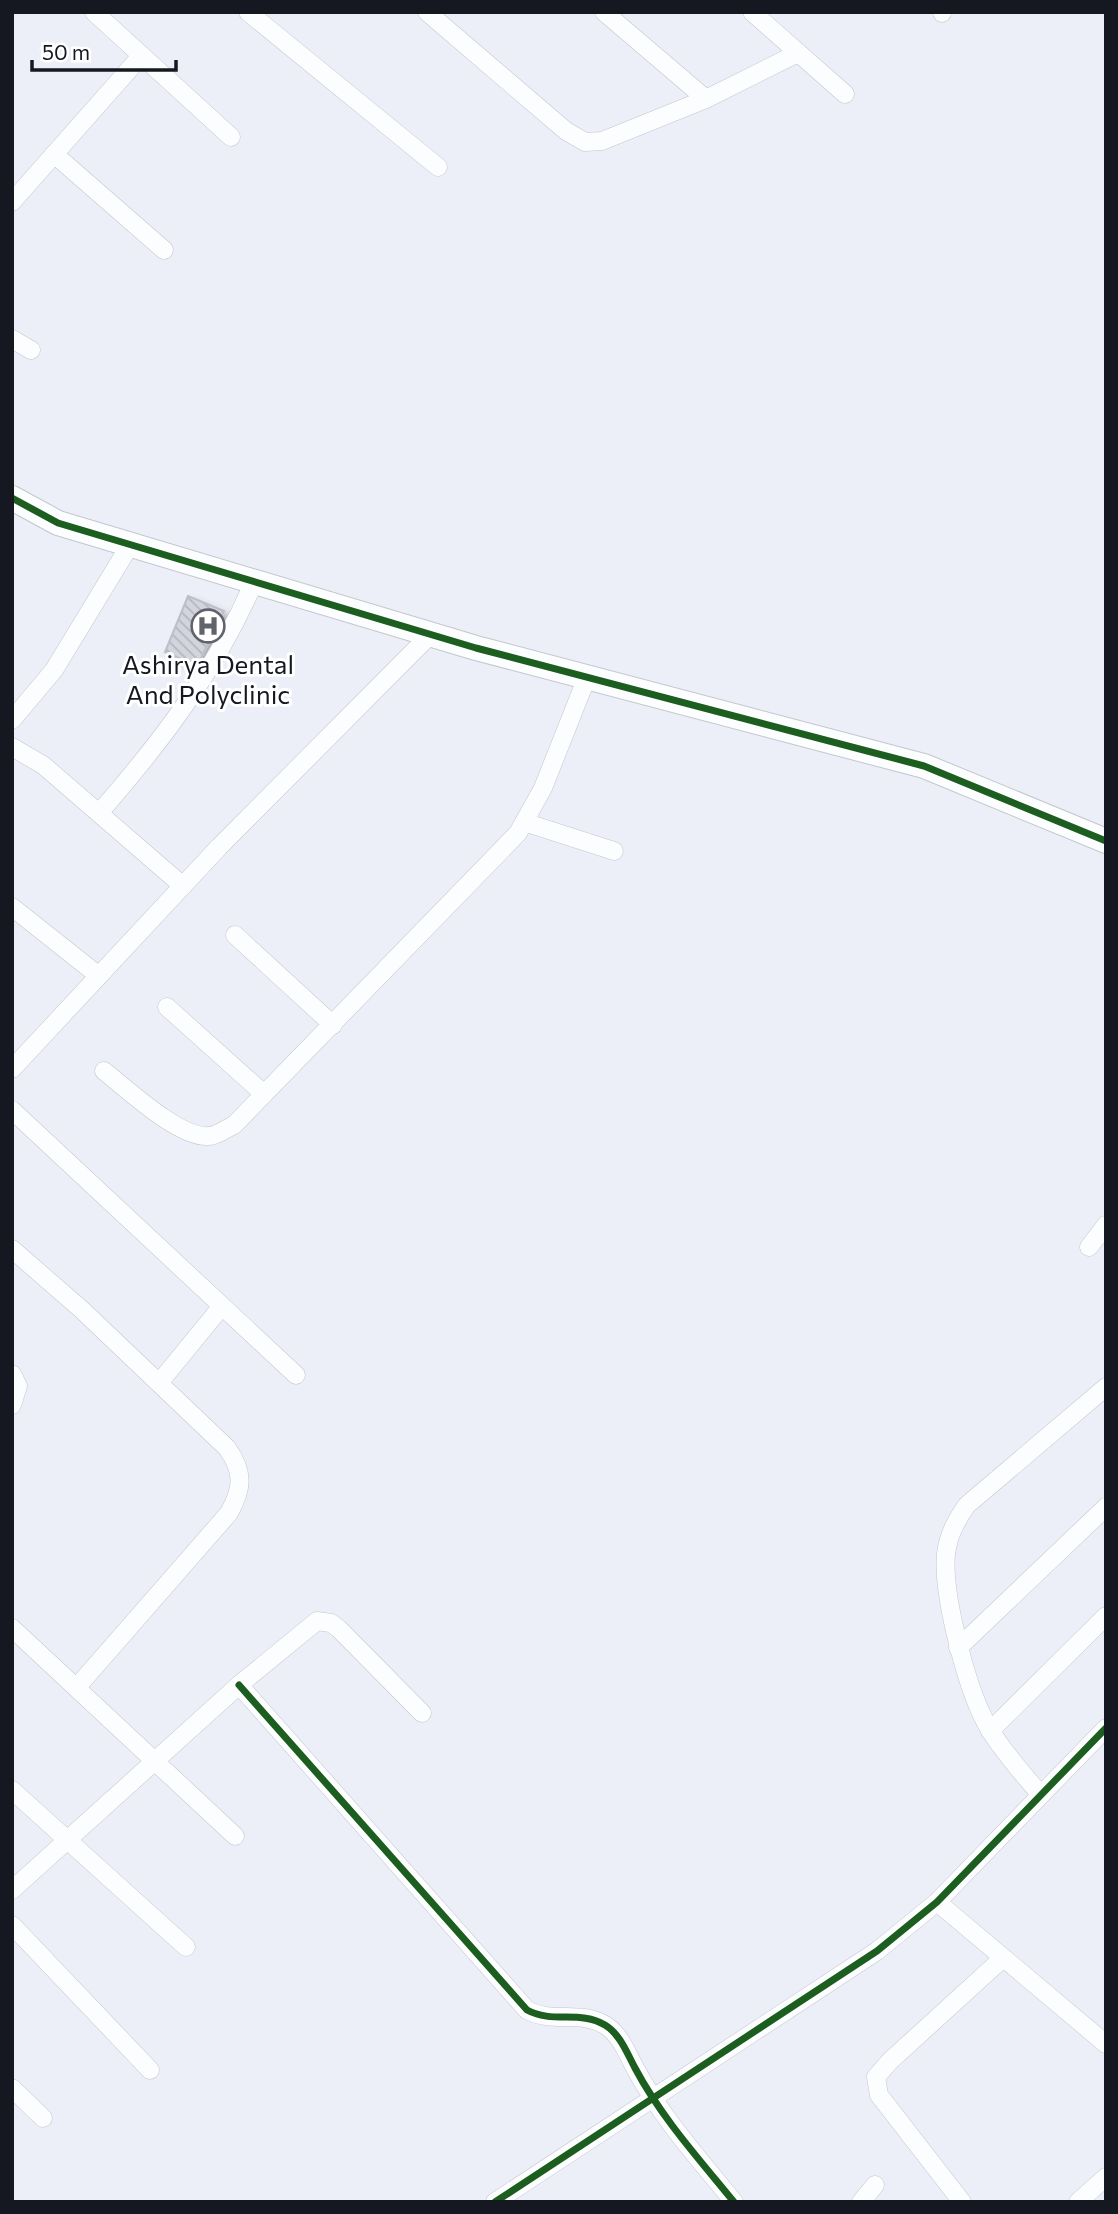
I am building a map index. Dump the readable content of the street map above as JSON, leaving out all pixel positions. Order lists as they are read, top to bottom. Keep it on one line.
{"places":{"hospital":["Ashirya Dental And Polyclinic"]},"scale_bar":"50 m"}
